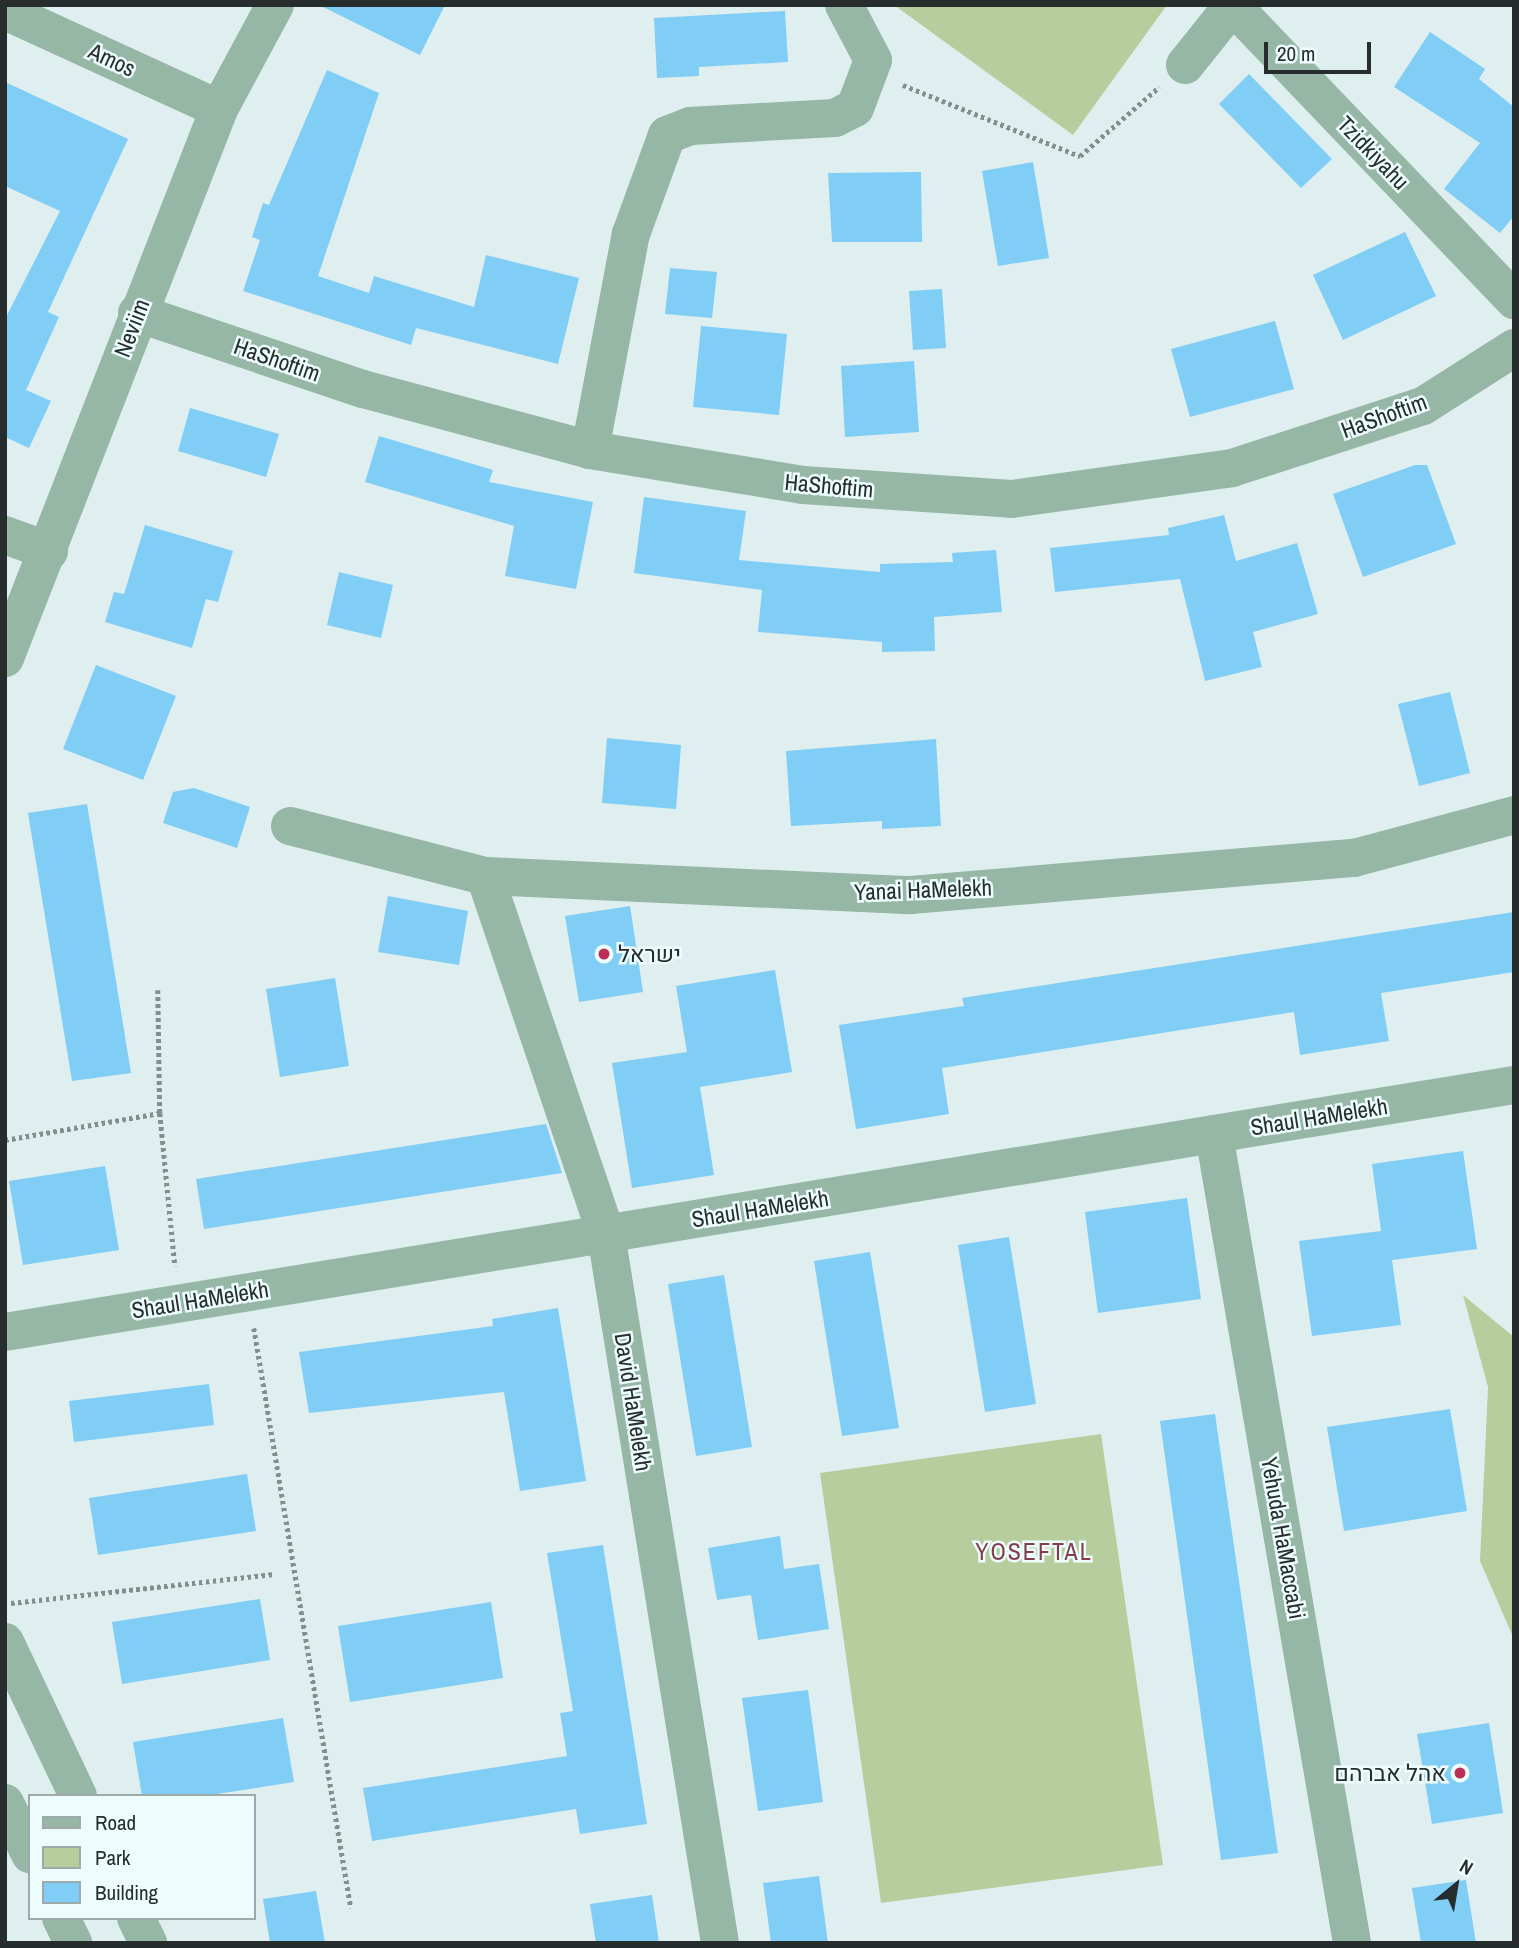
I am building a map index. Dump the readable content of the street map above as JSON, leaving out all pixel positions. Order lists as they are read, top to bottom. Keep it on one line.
{"streets":{"street":["Amos","Tzidkiyahu","Neviim","HaShoftim","Yanai HaMelekh","Shaul HaMelekh","David HaMelekh","Yehuda HaMaccabi"]},"crossings":[["Amos","Neviim"],["Neviim","HaShoftim"],["Yanai HaMelekh","David HaMelekh"],["Shaul HaMelekh","David HaMelekh"],["Shaul HaMelekh","Yehuda HaMaccabi"]],"districts":["YOSEFTAL"],"places":["ישראל","אהל אברהם"],"legend":["Road","Park","Building"],"scale_bar":"20 m","north":"top right"}
